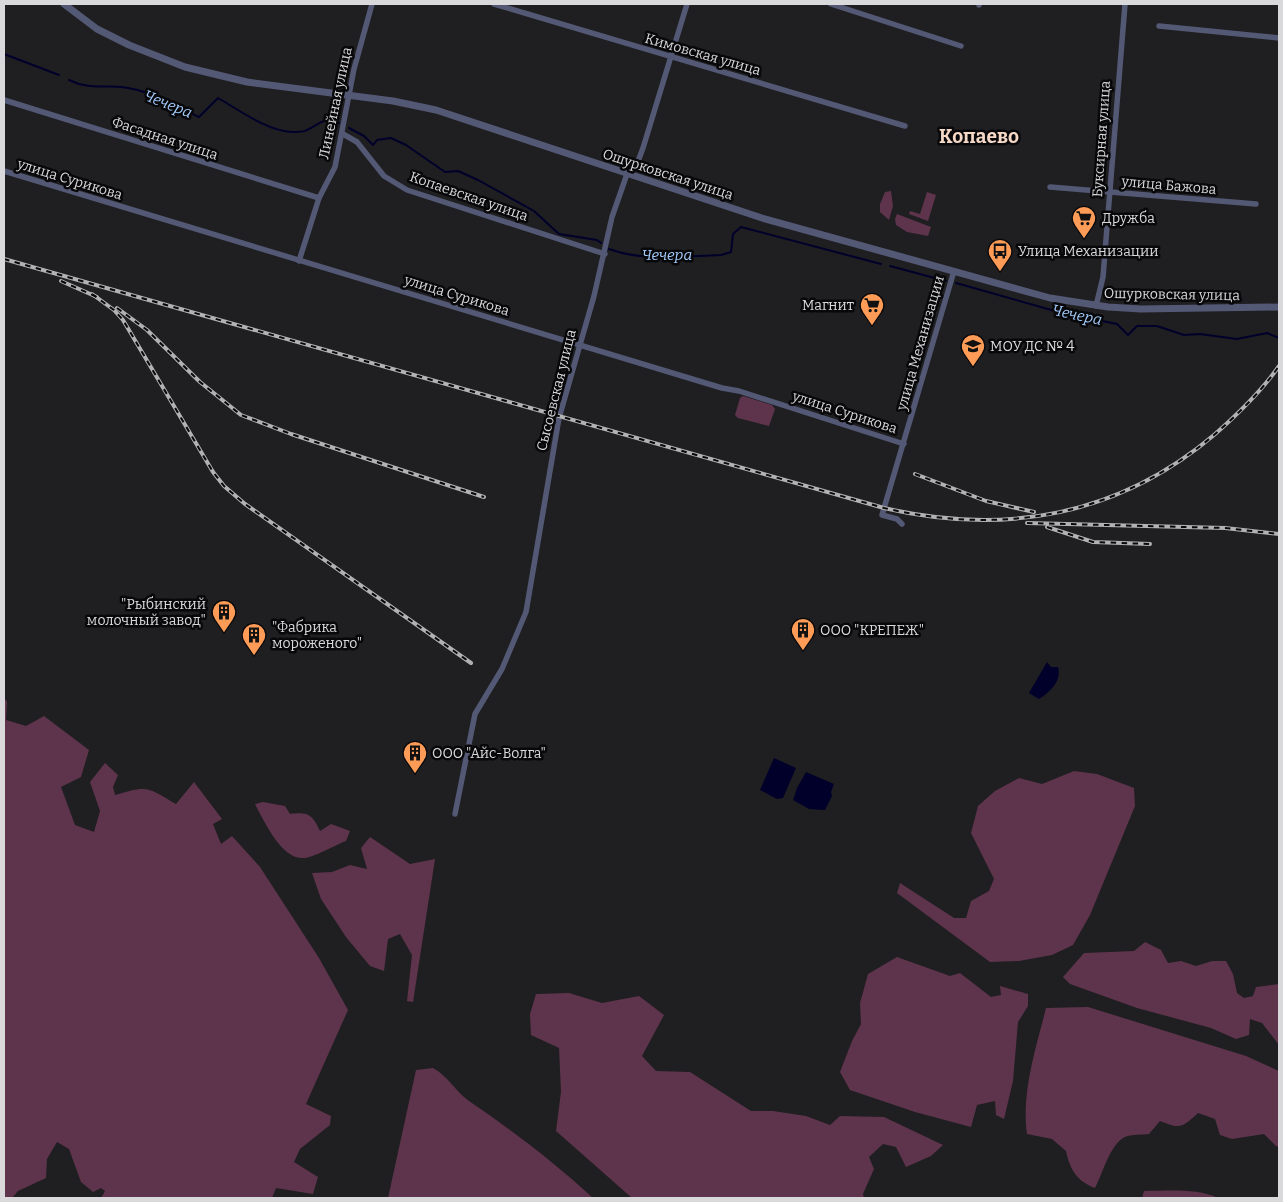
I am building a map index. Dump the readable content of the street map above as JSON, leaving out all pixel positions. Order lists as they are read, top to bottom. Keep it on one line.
{"streets":{"street":["Кимовская улица","Линейная улица","Фасадная улица","Буксирная улица","Ошурковская улица","улица Сурикова","улица Бажова","Копаевская улица","улица Механизации","Сысоевская улица"]},"crossings":[["Кимовская улица","Сысоевская улица"],["Линейная улица","Фасадная улица"],["Линейная улица","Ошурковская улица"],["Линейная улица","улица Сурикова"],["Линейная улица","Копаевская улица"],["Буксирная улица","Ошурковская улица"],["Буксирная улица","улица Бажова"],["Ошурковская улица","улица Механизации"],["Ошурковская улица","Сысоевская улица"],["улица Сурикова","улица Механизации"],["улица Сурикова","Сысоевская улица"],["Копаевская улица","Сысоевская улица"]],"districts":["Копаево"],"water":["Чечера"],"places":{"supermarket":["Дружба","Магнит"],"bus stop":["Улица Механизации"],"school or university":["МОУ ДС № 4"],"building":["\"Рыбинский молочный завод\"","ООО \"КРЕПЕЖ\"","\"Фабрика мороженого\"","ООО \"Айс-Волга\""]}}
